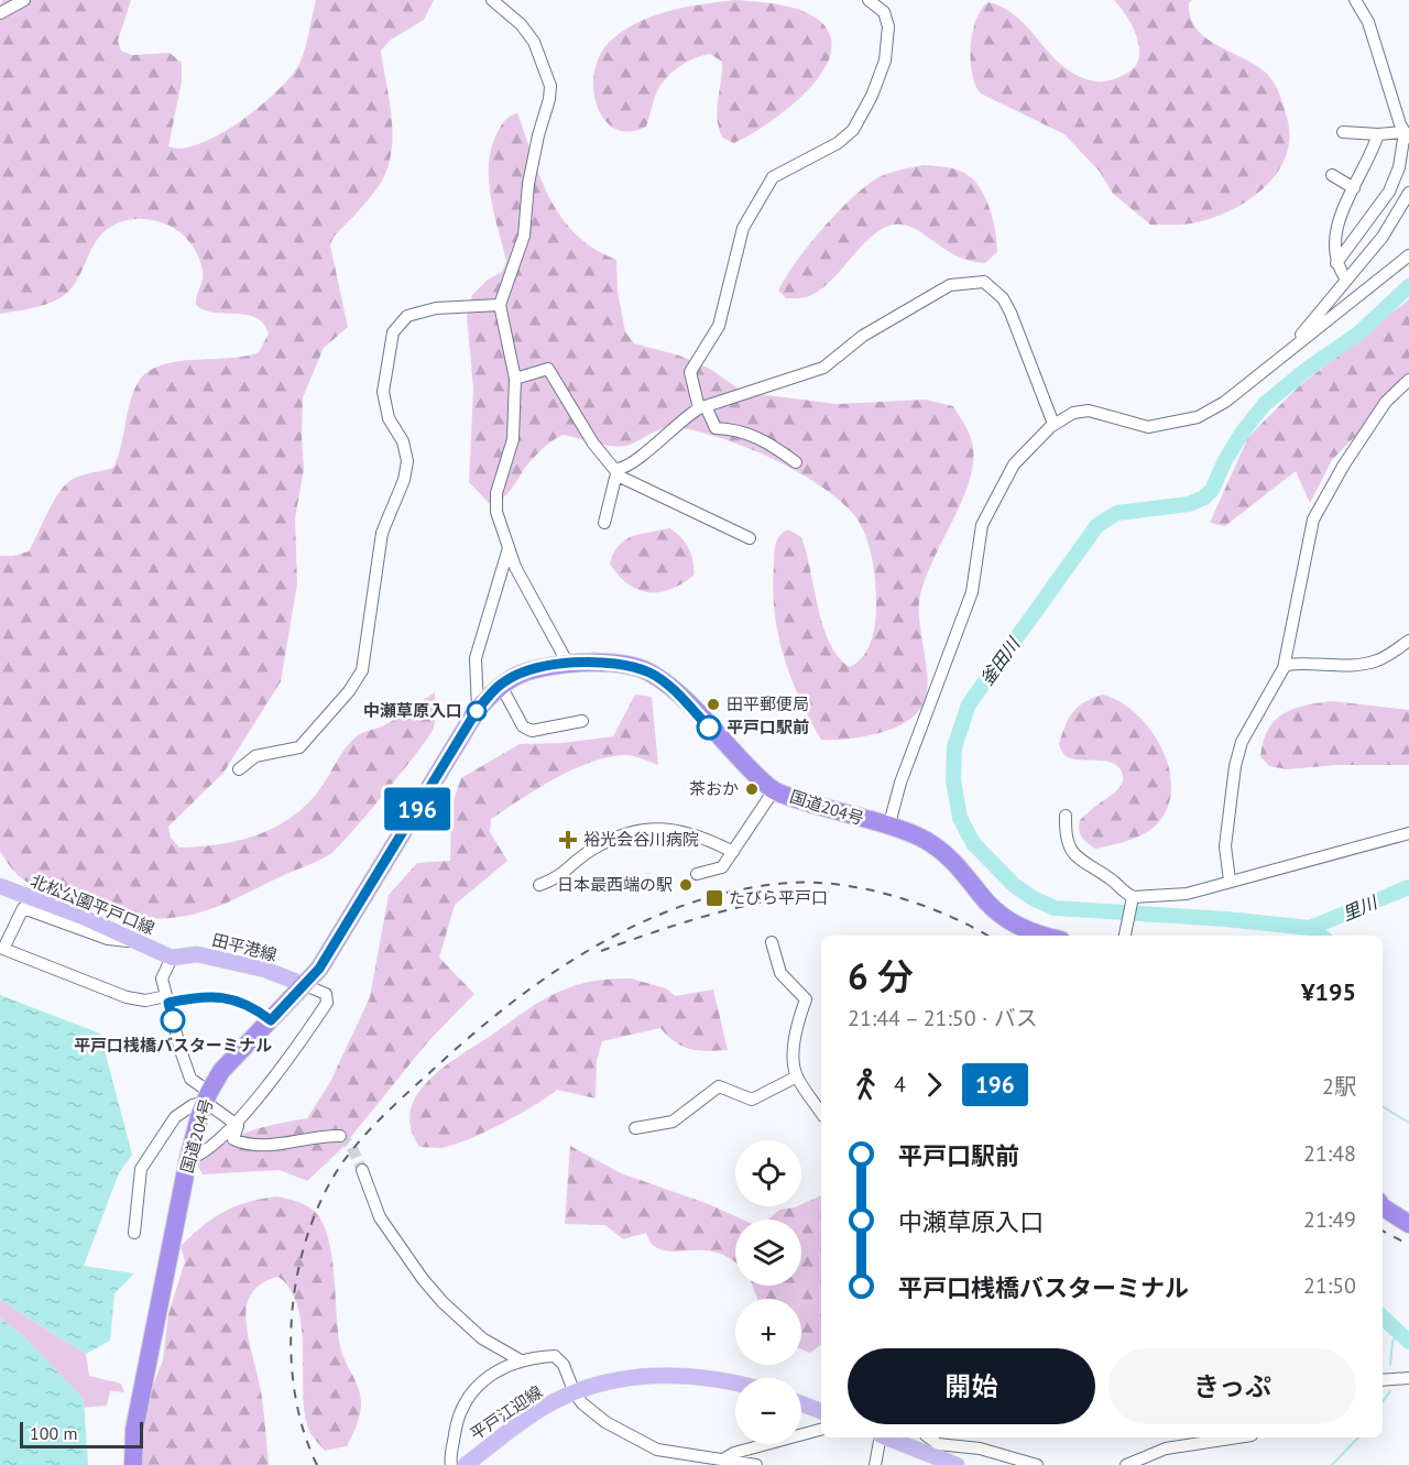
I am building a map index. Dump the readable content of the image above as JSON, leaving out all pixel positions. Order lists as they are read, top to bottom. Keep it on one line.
{"streets":{"highway":["国道204号"],"main road":["北松公園平戸口線","田平港線","平戸江迎線"]},"crossings":[["国道204号","田平港線"],["北松公園平戸口線","田平港線"]],"water":["釜田川","里川"],"places":{"other":["田平郵便局","中瀬草原入口","平戸口駅前","茶おか","日本最西端の駅","平戸口桟橋バスターミナル"],"health":["裕光会谷川病院"],"transit":["たびら平戸口"]},"lines":["bus line 196"],"scale_bar":"100 m","page":{"on_map":"196","heading":["6 分","21:44 – 21:50 · バス","¥195"],"legs":["4","196","2駅"],"list":[{"name":"平戸口駅前","value":"21:48"},{"name":"中瀬草原入口","value":"21:49"},{"name":"平戸口桟橋バスターミナル","value":"21:50"}],"map_buttons":["+","−"],"buttons":["開始","きっぷ"],"scale":"100 m"}}
